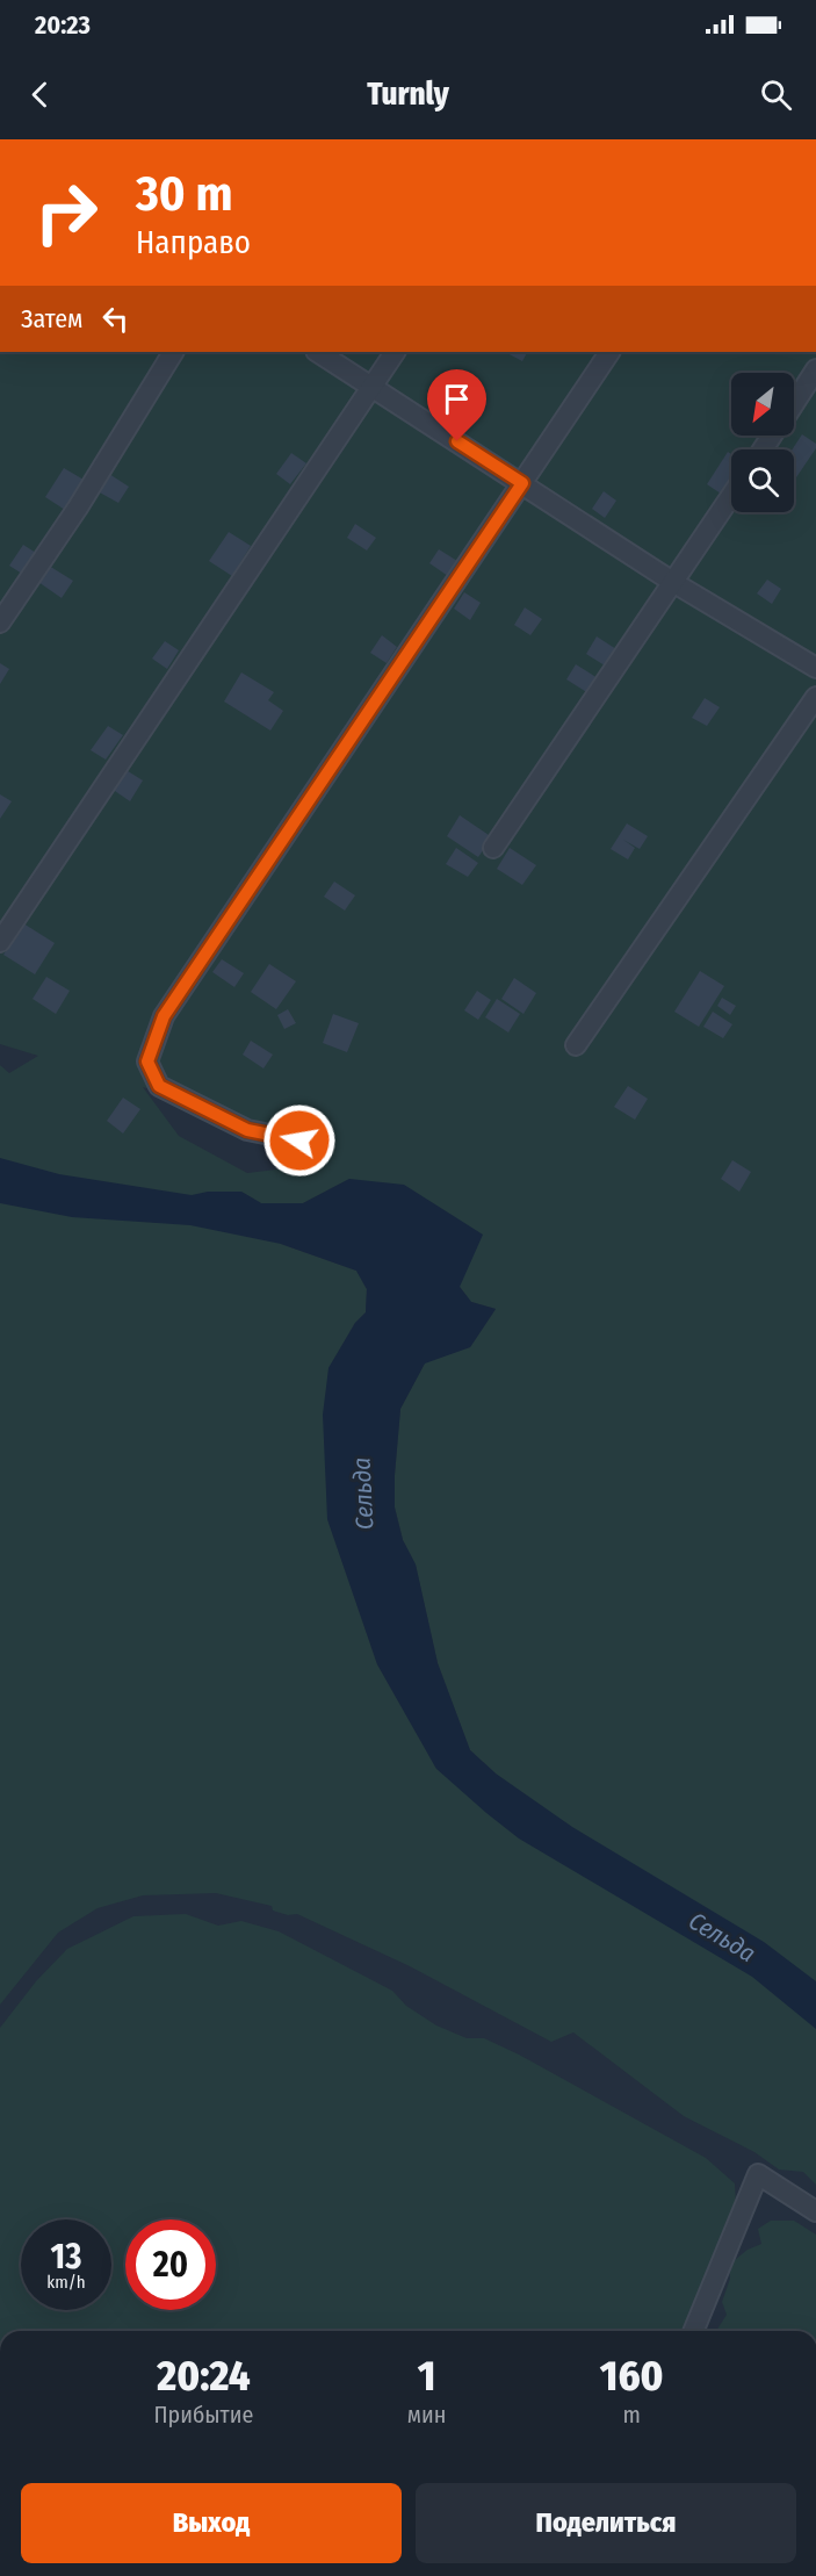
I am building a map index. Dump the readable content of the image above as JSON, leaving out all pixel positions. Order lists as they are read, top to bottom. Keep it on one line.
{"water":["Сельда"],"north":"bottom left","page":{"status":"20:23","header":"Turnly","turn":["30 m","Направо"],"then":"Затем","speed":"13 km/h","limit":"20","eta":["20:24","Прибытие","1","мин","160","m"],"buttons":["Выход","Поделиться"]}}
